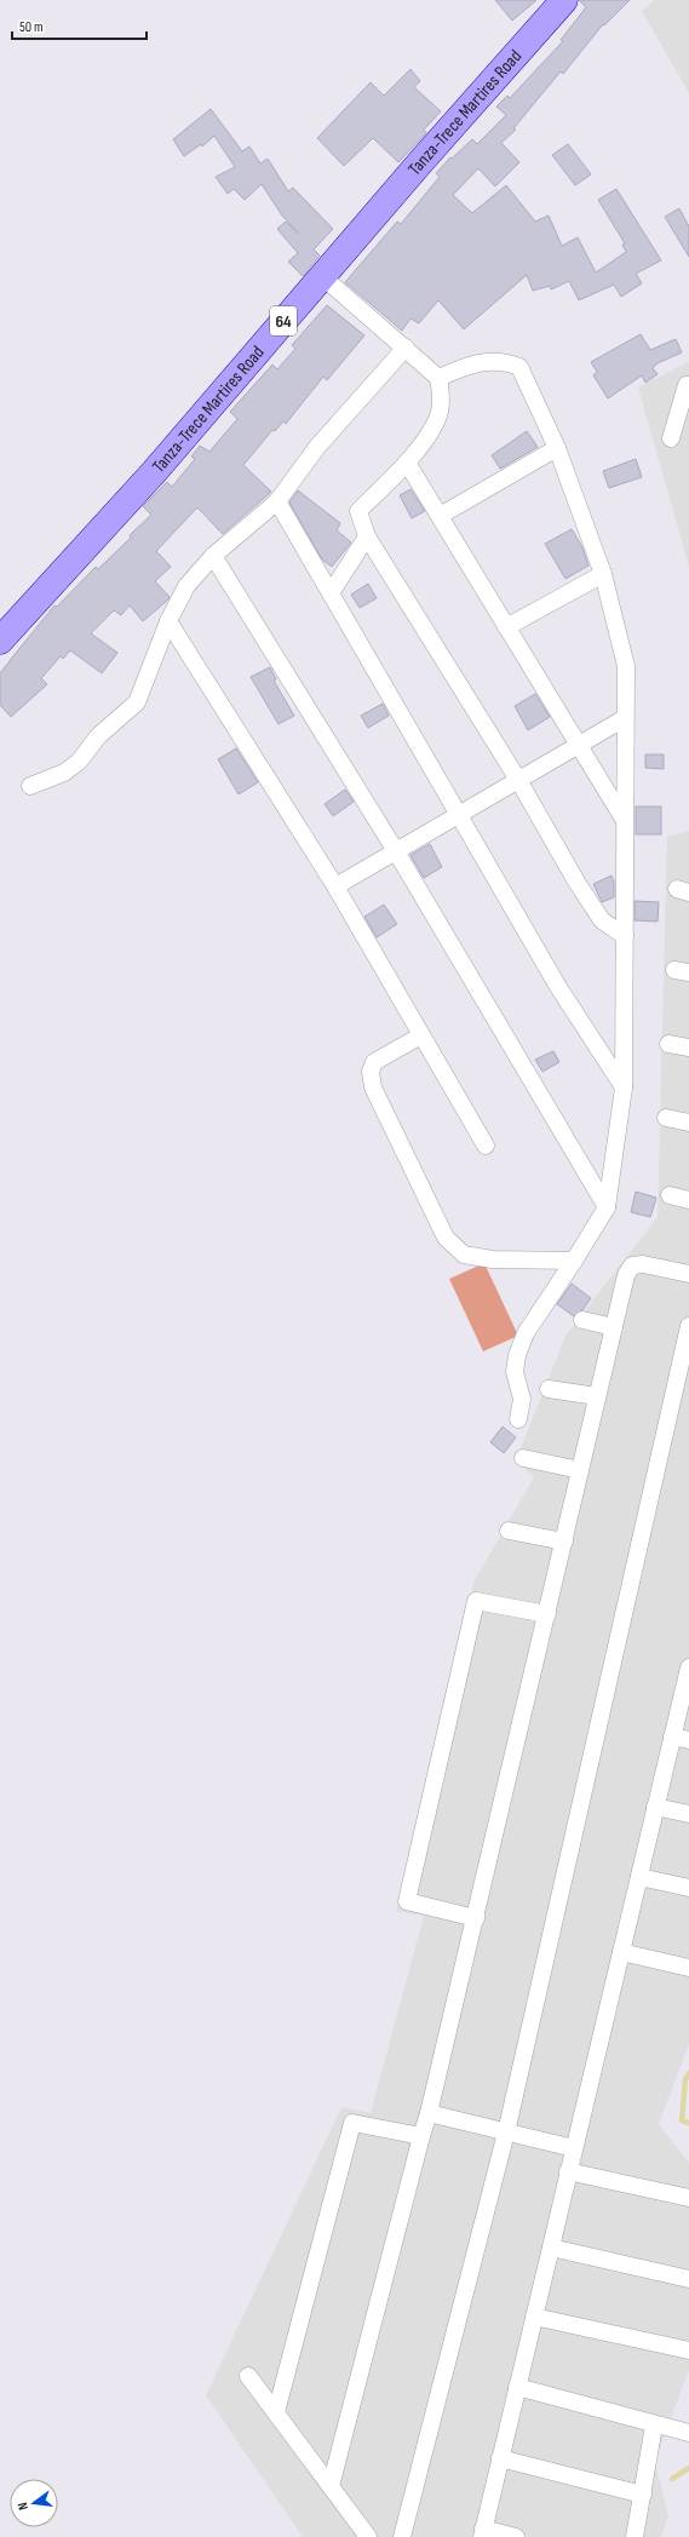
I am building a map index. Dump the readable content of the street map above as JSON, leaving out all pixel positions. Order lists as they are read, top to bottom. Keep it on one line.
{"streets":{"main road":["Tanza-Trece Martires Road","64"]},"scale_bar":"50 m","north":"left"}
